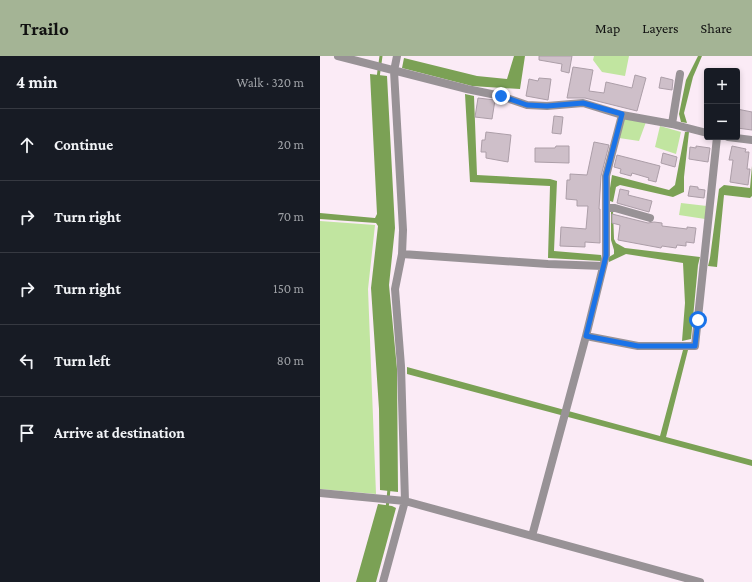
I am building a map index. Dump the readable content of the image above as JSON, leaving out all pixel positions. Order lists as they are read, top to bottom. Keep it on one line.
{"page":{"header":"Trailo","nav":["Map","Layers","Share"],"heading":["4 min","Walk · 320 m"],"map_buttons":["+","−"],"list":[["Continue","20 m"],["Turn right","70 m"],["Turn right","150 m"],["Turn left","80 m"],"Arrive at destination"]}}
